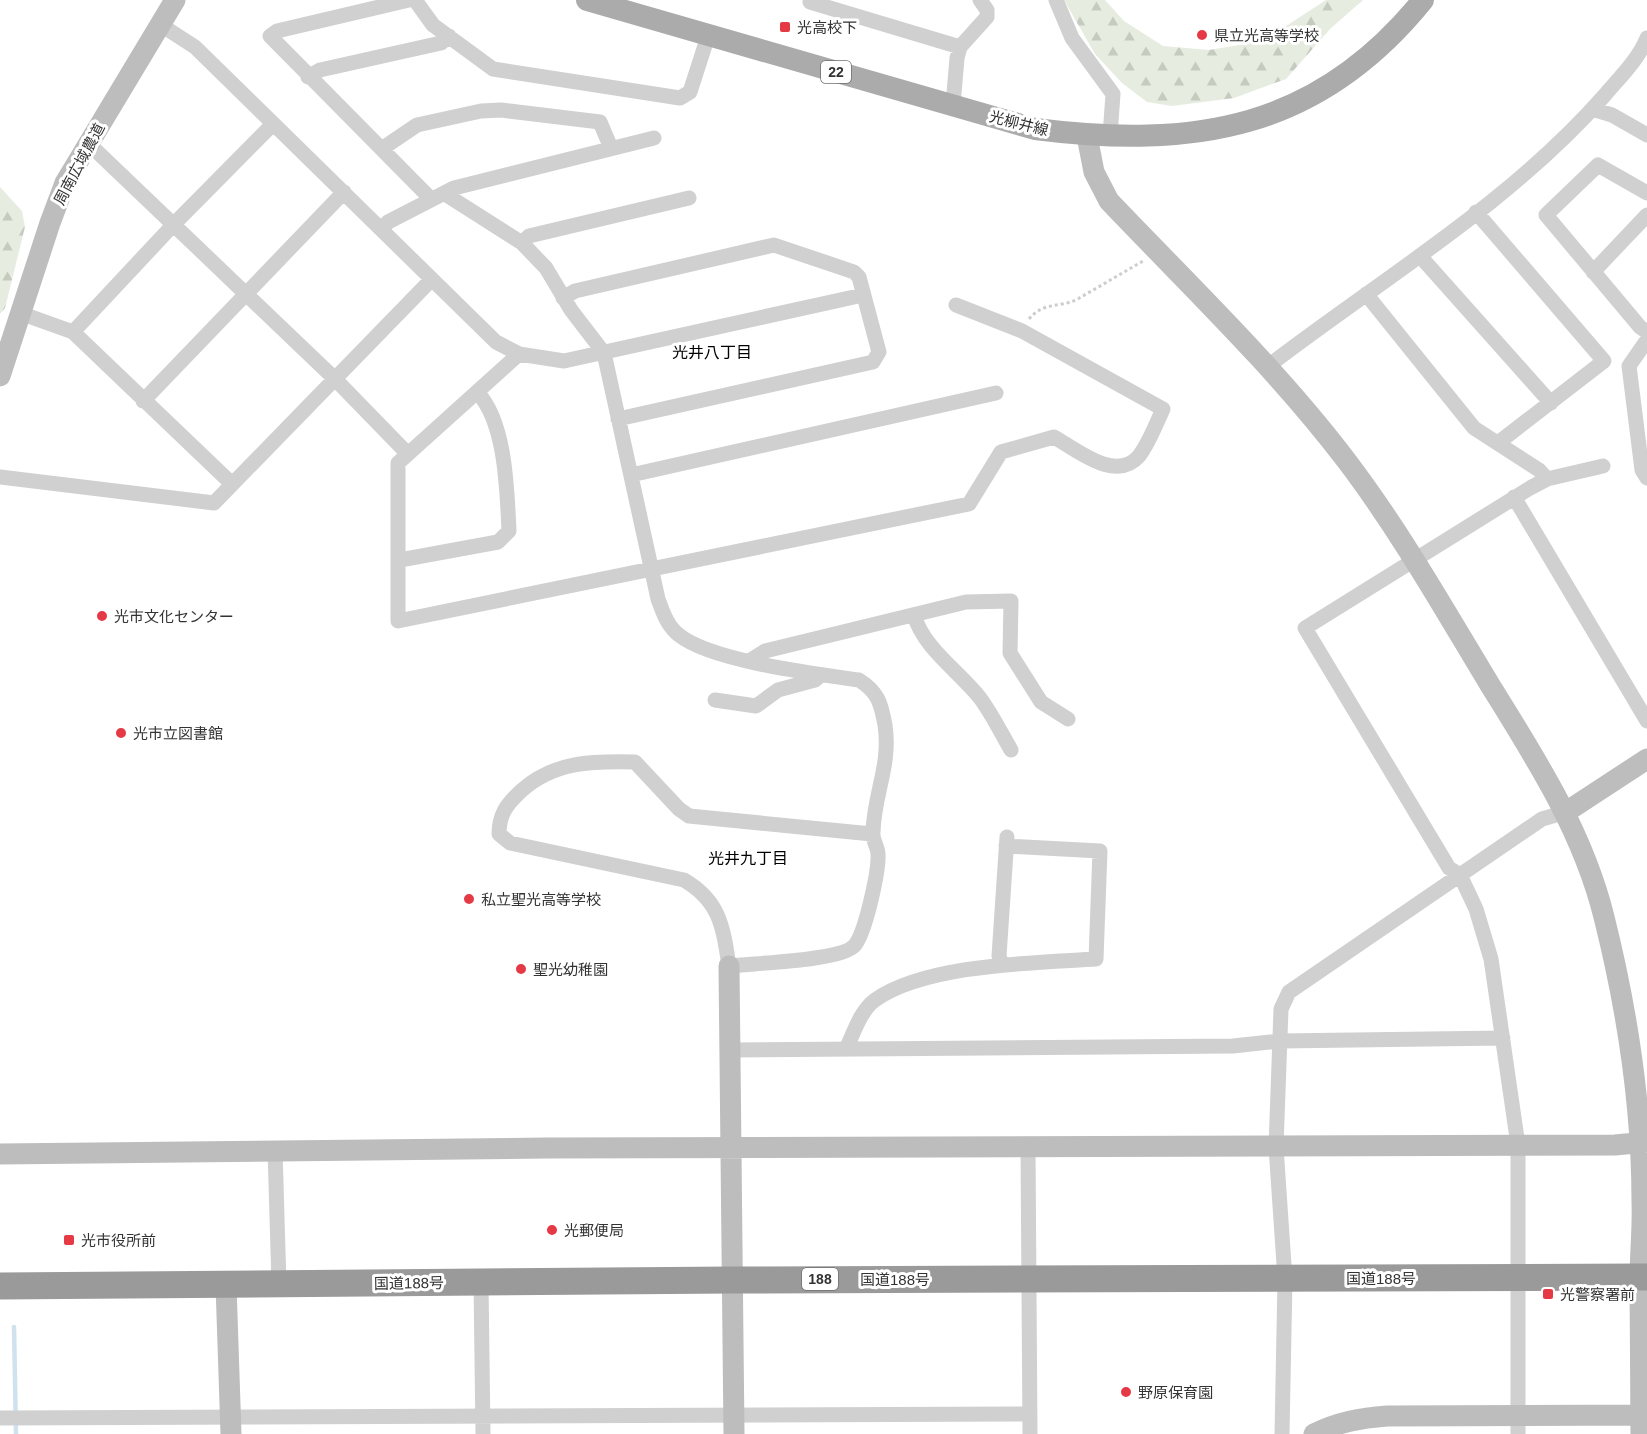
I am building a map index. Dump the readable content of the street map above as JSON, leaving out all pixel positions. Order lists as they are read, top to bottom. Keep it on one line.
{"streets":{"highway":["国道188号","188"],"main road":["22","光柳井線"],"street":["周南広域農道"]},"districts":["光井八丁目","光井九丁目"],"places":{"transit":["光高校下","光市役所前","光警察署前"],"other":["県立光高等学校","光市文化センター","光市立図書館","私立聖光高等学校","聖光幼稚園","光郵便局","野原保育園"]}}
